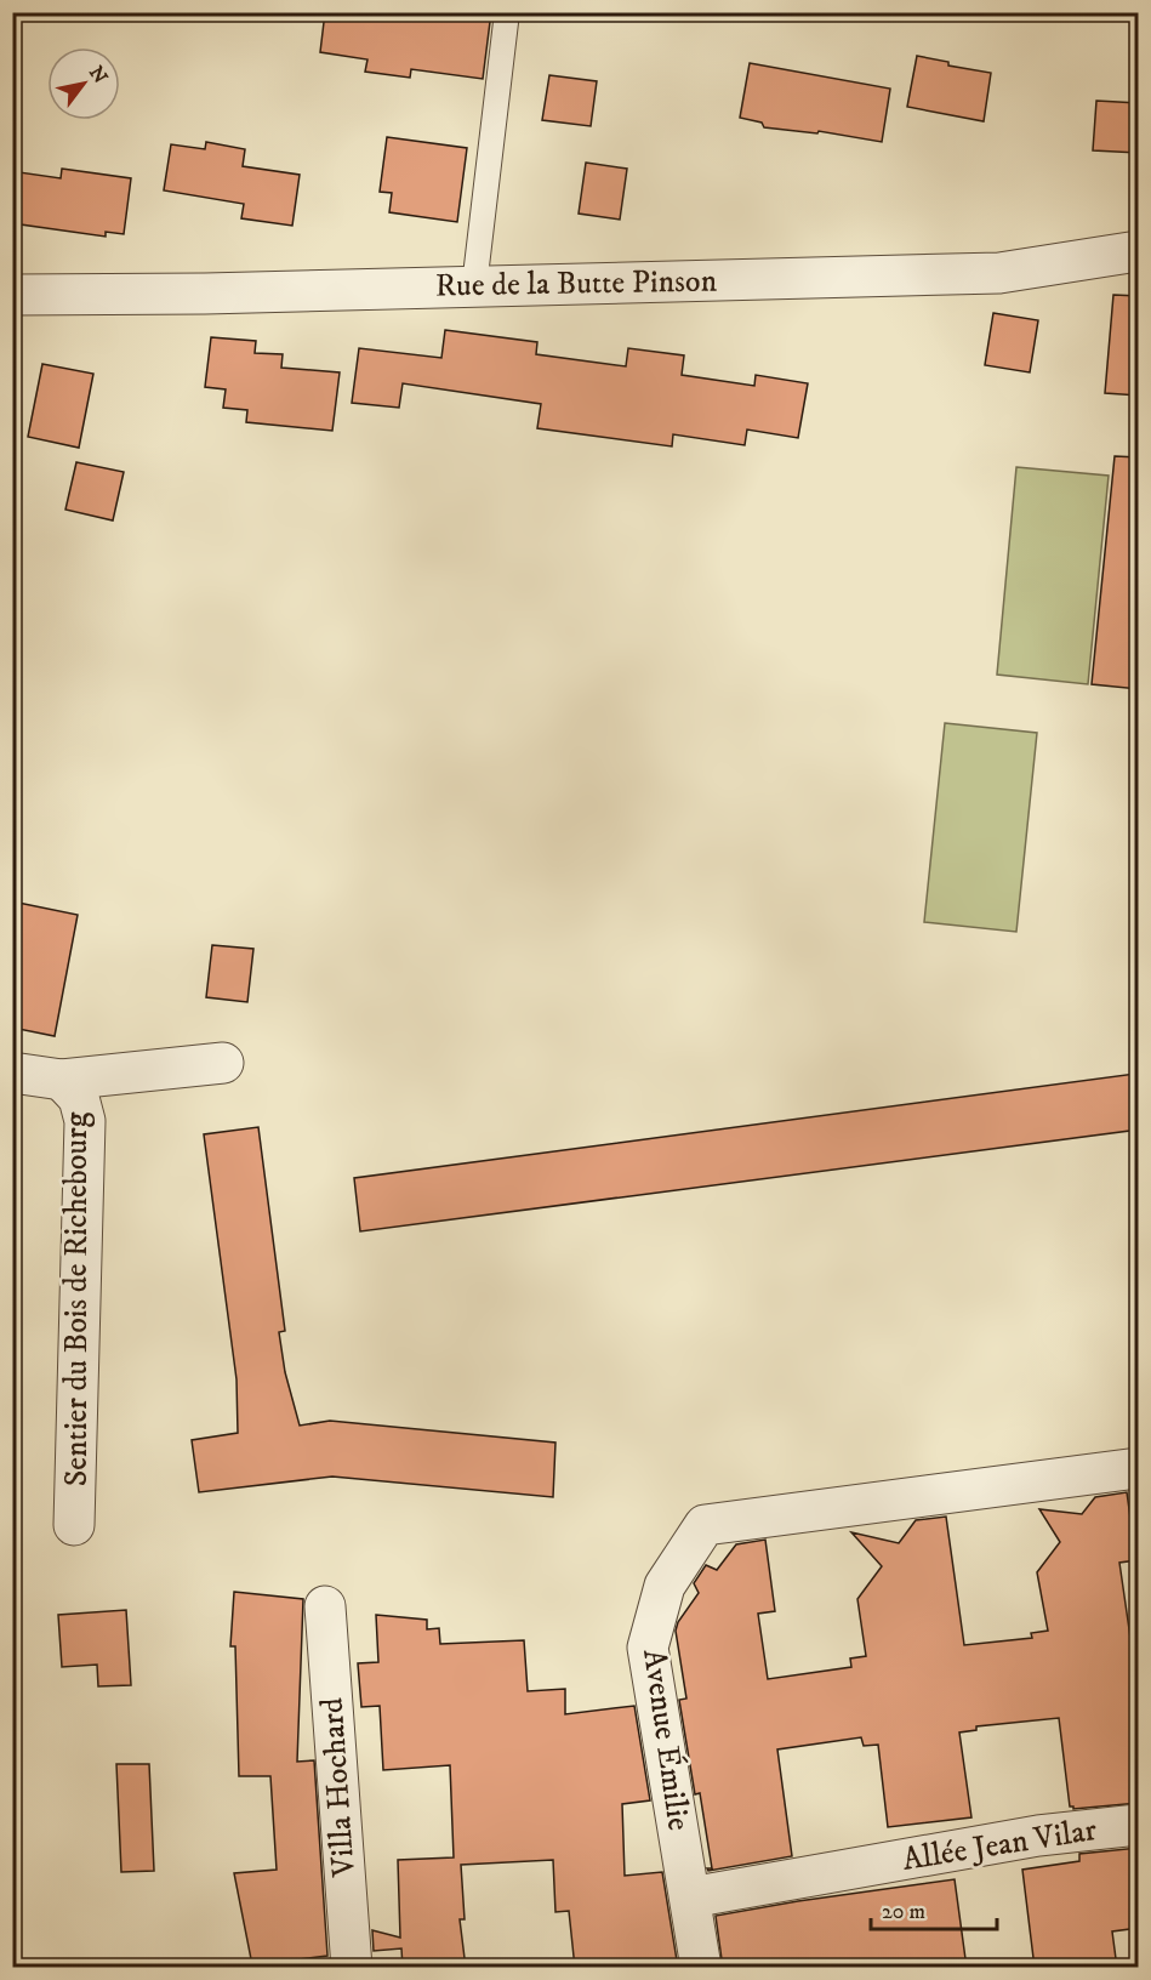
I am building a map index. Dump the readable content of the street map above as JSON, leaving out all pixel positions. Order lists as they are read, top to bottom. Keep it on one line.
{"streets":{"street":["Rue de la Butte Pinson","Sentier du Bois de Richebourg","Avenue Émilie","Villa Hochard","Allée Jean Vilar"]},"crossings":[["Avenue Émilie","Allée Jean Vilar"]],"scale_bar":"20 m","north":"top right"}
